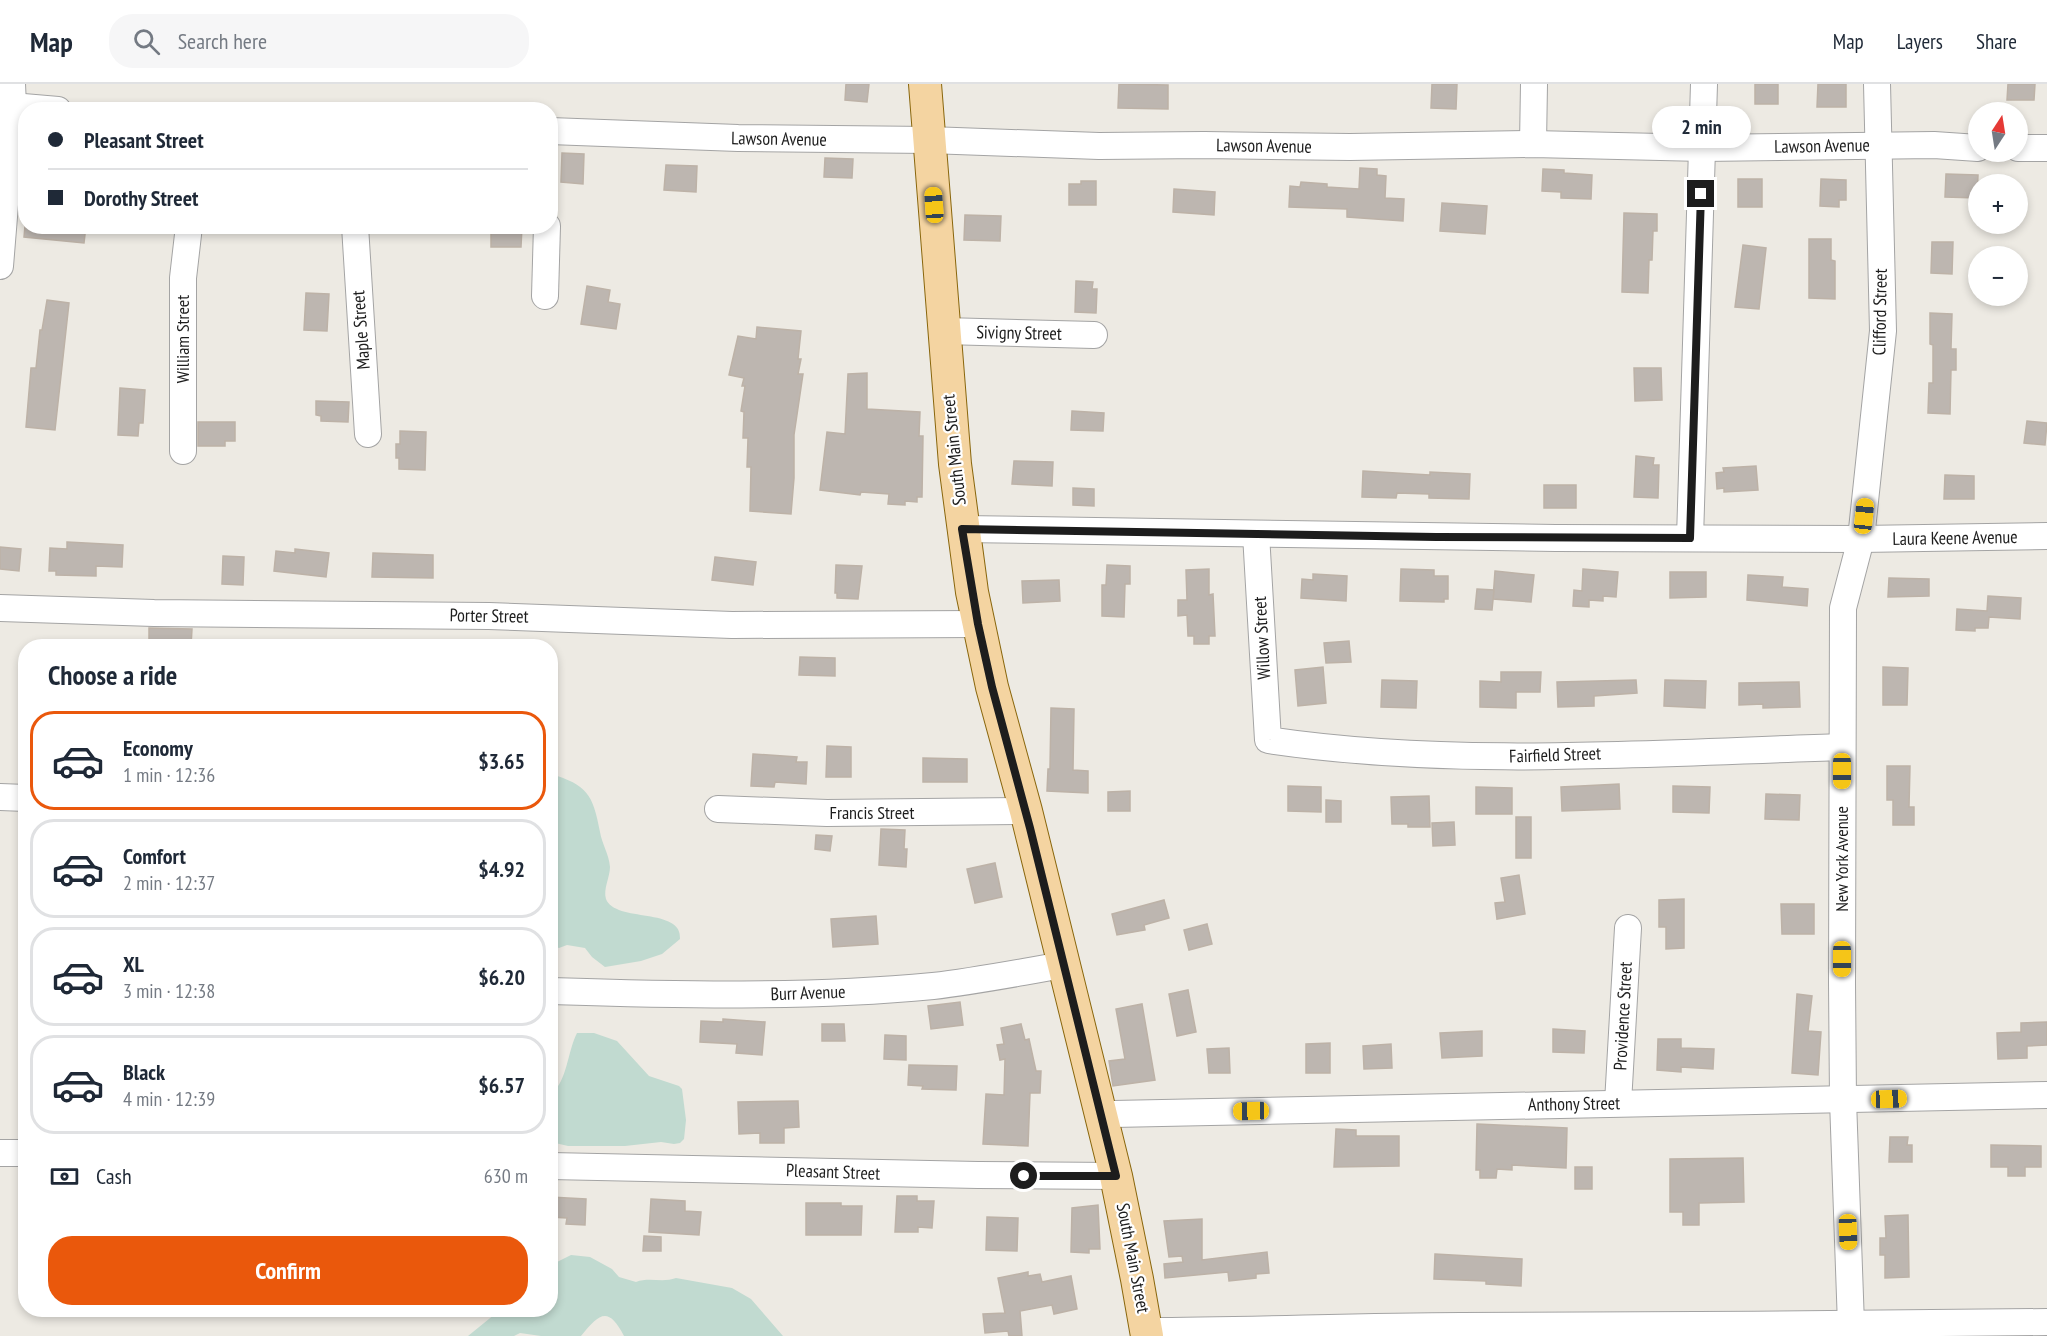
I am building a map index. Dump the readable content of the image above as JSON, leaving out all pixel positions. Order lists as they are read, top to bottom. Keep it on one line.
{"streets":{"main road":["South Main Street"],"street":["Lawson Avenue","Clifford Street","Maple Street","Sivigny Street","William Street","Laura Keene Avenue","Porter Street","Willow Street","Fairfield Street","Francis Street","New York Avenue","Burr Avenue","Providence Street","Anthony Street","Pleasant Street"]},"crossings":[["Lawson Avenue","Clifford Street"],["Lawson Avenue","South Main Street"],["Clifford Street","Laura Keene Avenue"],["Clifford Street","New York Avenue"],["Sivigny Street","South Main Street"],["South Main Street","Laura Keene Avenue"],["South Main Street","Porter Street"],["South Main Street","Francis Street"],["South Main Street","Burr Avenue"],["South Main Street","Anthony Street"],["South Main Street","Pleasant Street"],["Laura Keene Avenue","Willow Street"],["Laura Keene Avenue","New York Avenue"],["Willow Street","Fairfield Street"],["Fairfield Street","New York Avenue"],["New York Avenue","Anthony Street"],["Providence Street","Anthony Street"]],"north":"top","page":{"header":"Map","search":"Search here","nav":["Map","Layers","Share"],"map_buttons":["+","−"],"banner":["Pleasant Street","Dorothy Street"],"bubble":"2 min","heading":"Choose a ride","list":[{"name":"Economy","note":"1 min · 12:36","value":"$3.65"},{"name":"Comfort","note":"2 min · 12:37","value":"$4.92"},{"name":"XL","note":"3 min · 12:38","value":"$6.20"},{"name":"Black","note":"4 min · 12:39","value":"$6.57"}],"pay":["Cash","630 m"],"buttons":"Confirm"}}
